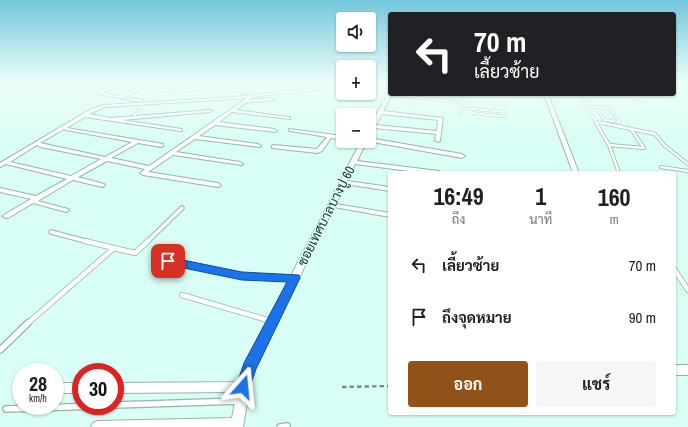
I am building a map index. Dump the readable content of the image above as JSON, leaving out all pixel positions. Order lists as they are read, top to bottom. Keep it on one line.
{"streets":{"street":["ซอยเทศบาลบางปู 60"]},"page":{"map_buttons":["+","−"],"turn":["70 m","เลี้ยวซ้าย"],"eta":["16:49","ถึง","1","นาที","160","m"],"list":[{"name":"เลี้ยวซ้าย","value":"70 m"},{"name":"ถึงจุดหมาย","value":"90 m"}],"buttons":["ออก","แชร์"],"speed":"28 km/h","limit":"30"}}
